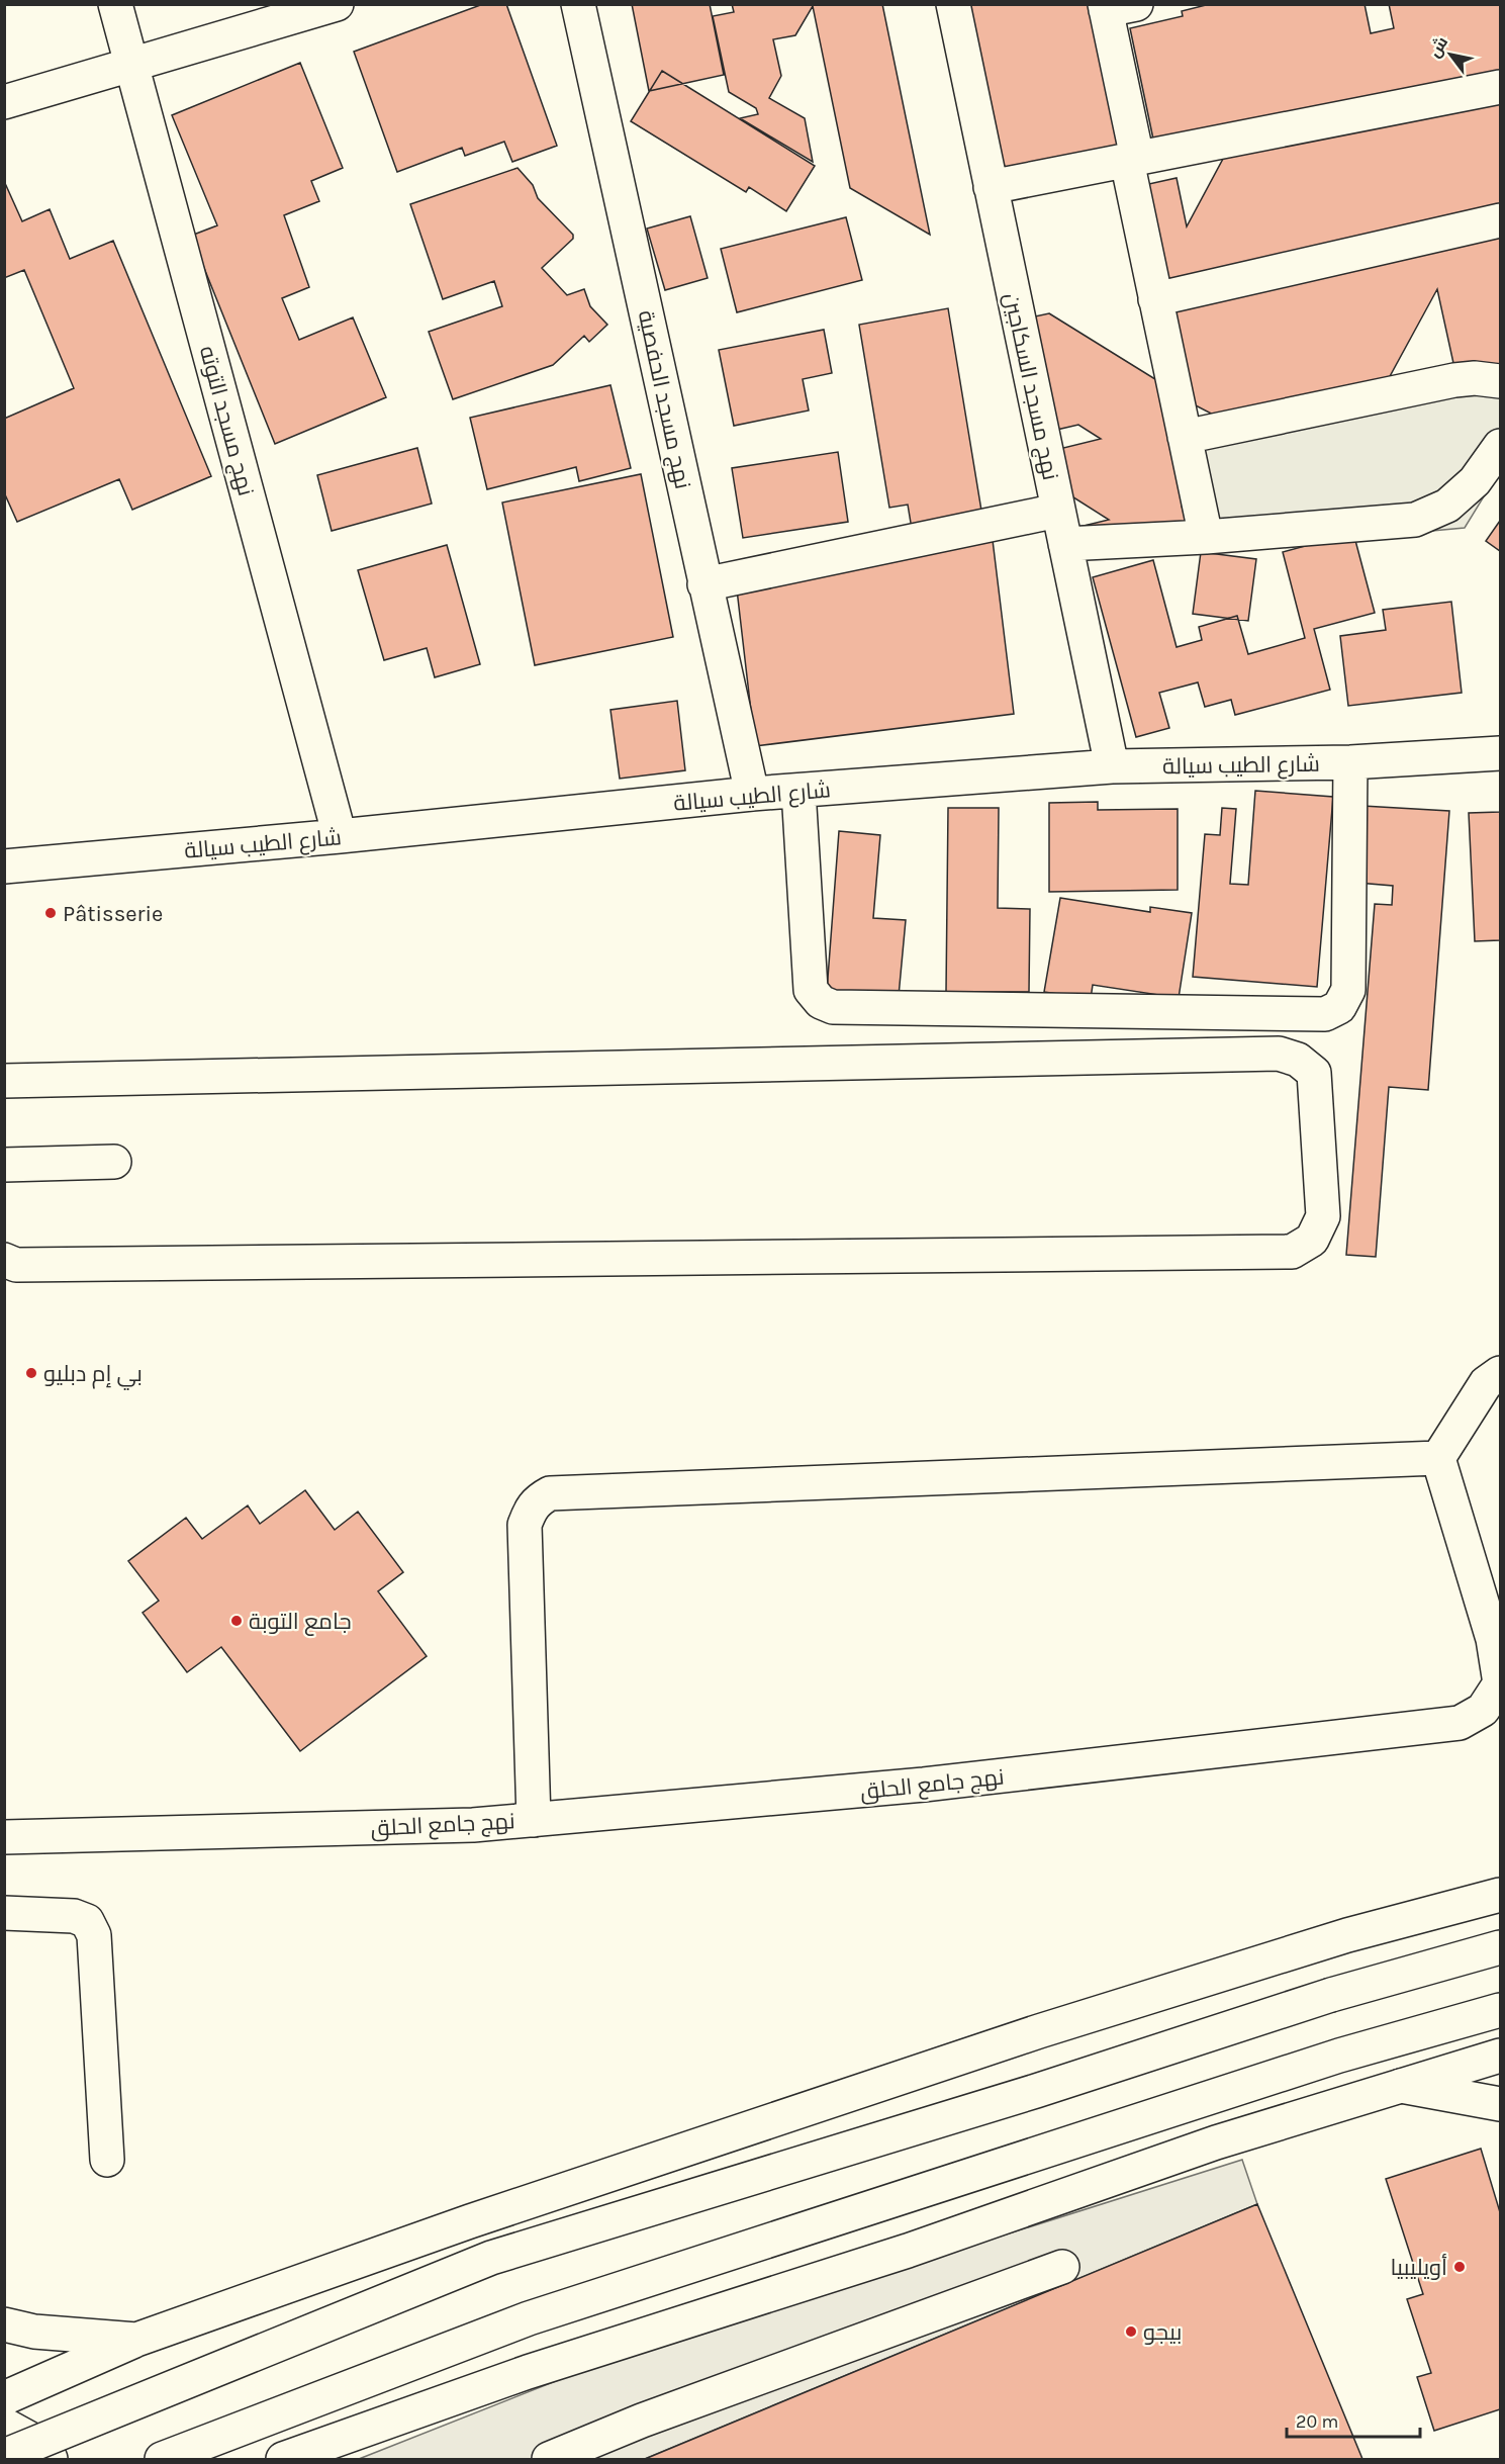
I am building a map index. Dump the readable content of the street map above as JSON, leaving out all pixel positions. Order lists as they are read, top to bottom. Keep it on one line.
{"streets":{"main road":["نهج مسجد السكاجين","نهج مسجد الحفصية","نهج مسجد التوته","شارع الطيب سيالة","نهج جامع الحلق"]},"crossings":[["نهج مسجد السكاجين","شارع الطيب سيالة"],["نهج مسجد الحفصية","شارع الطيب سيالة"],["نهج مسجد التوته","شارع الطيب سيالة"]],"places":["Pâtisserie","بي إم دبليو","جامع التوبة","أويليبيا","بيجو"],"scale_bar":"20 m","north":"top left"}
